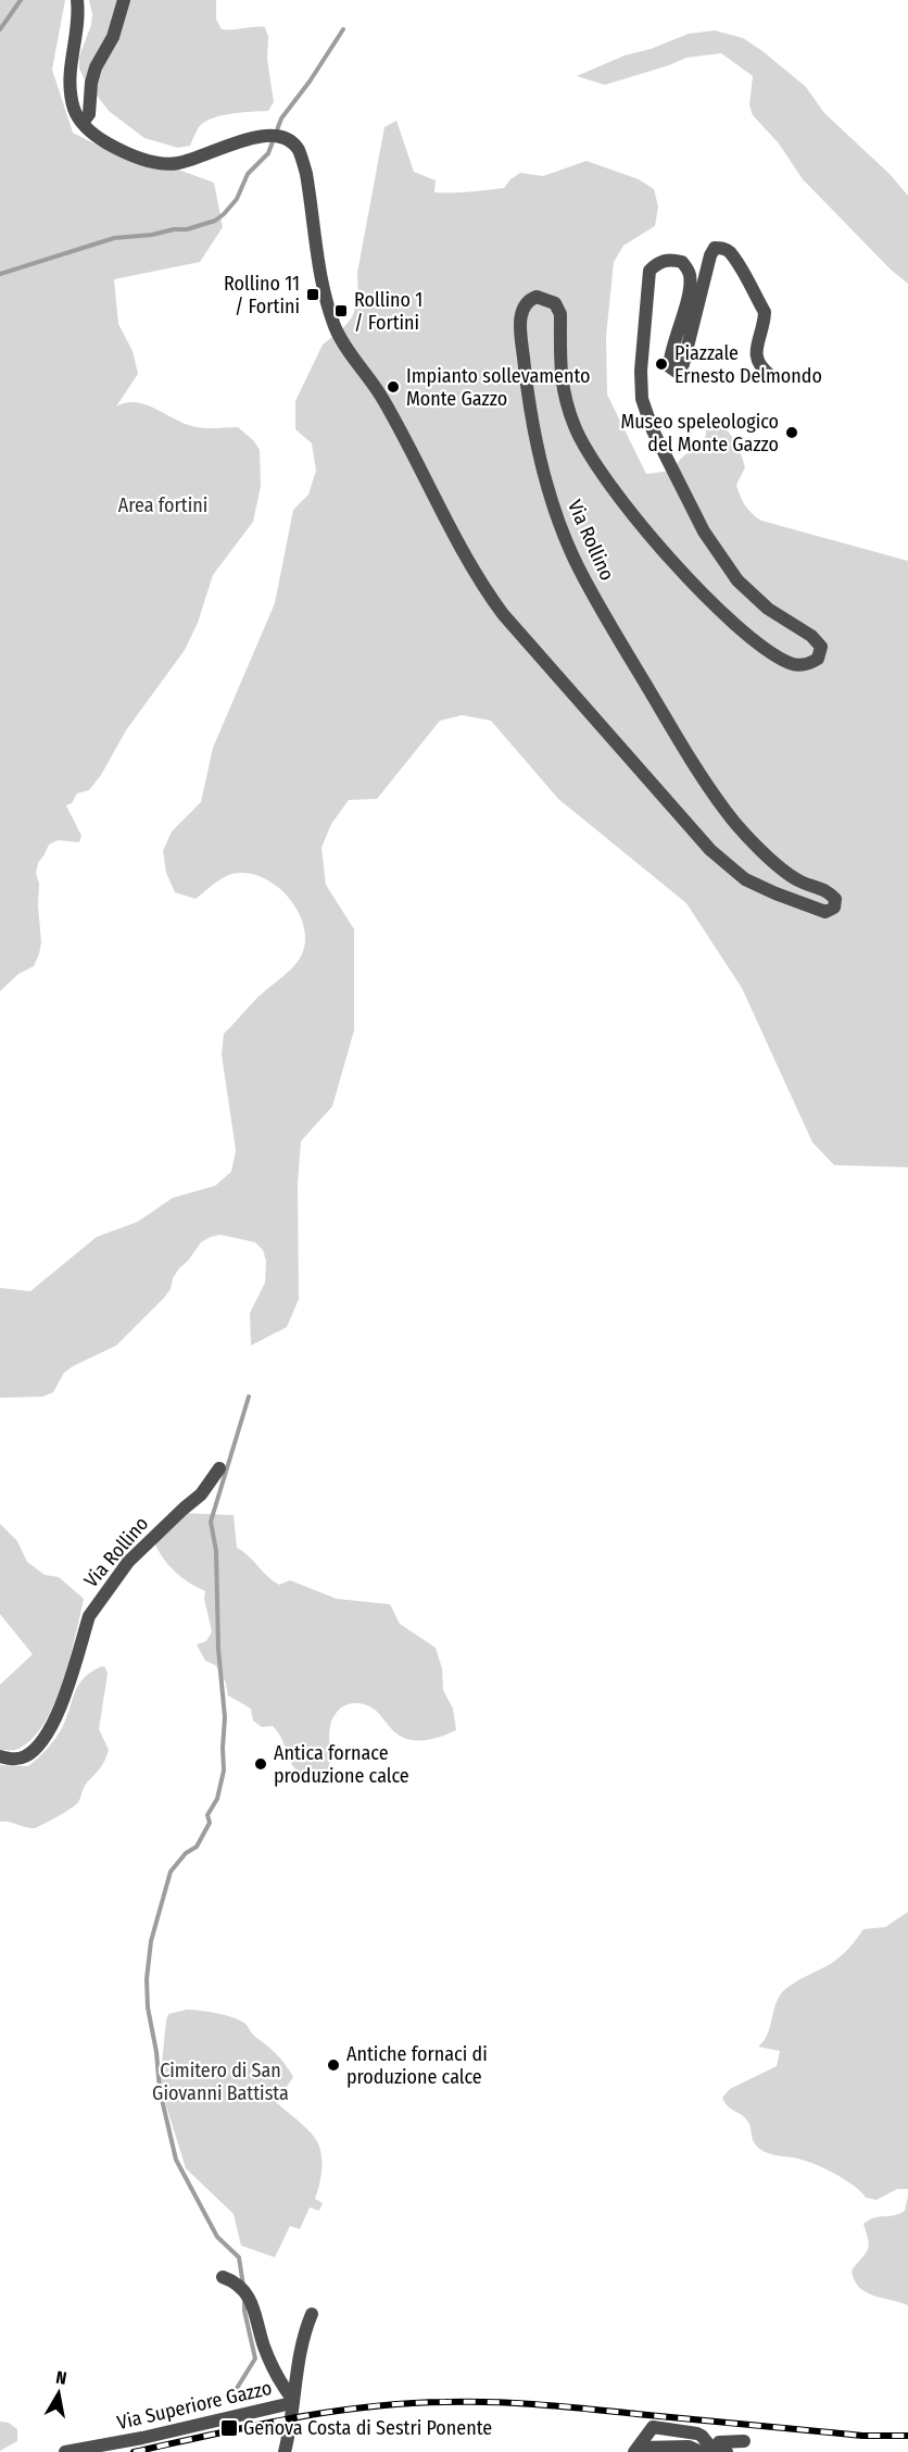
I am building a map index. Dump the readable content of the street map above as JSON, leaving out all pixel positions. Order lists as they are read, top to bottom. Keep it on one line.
{"streets":{"street":["Via Rollino","Via Superiore Gazzo"]},"parks":["Area fortini","Cimitero di San Giovanni Battista"],"places":{"transit":["Rollino 11 / Fortini","Rollino 1 / Fortini","Genova Costa di Sestri Ponente"],"other":["Piazzale Ernesto Delmondo","Impianto sollevamento Monte Gazzo","Museo speleologico del Monte Gazzo","Antica fornace produzione calce","Antiche fornaci di produzione calce"]},"north":"top"}
